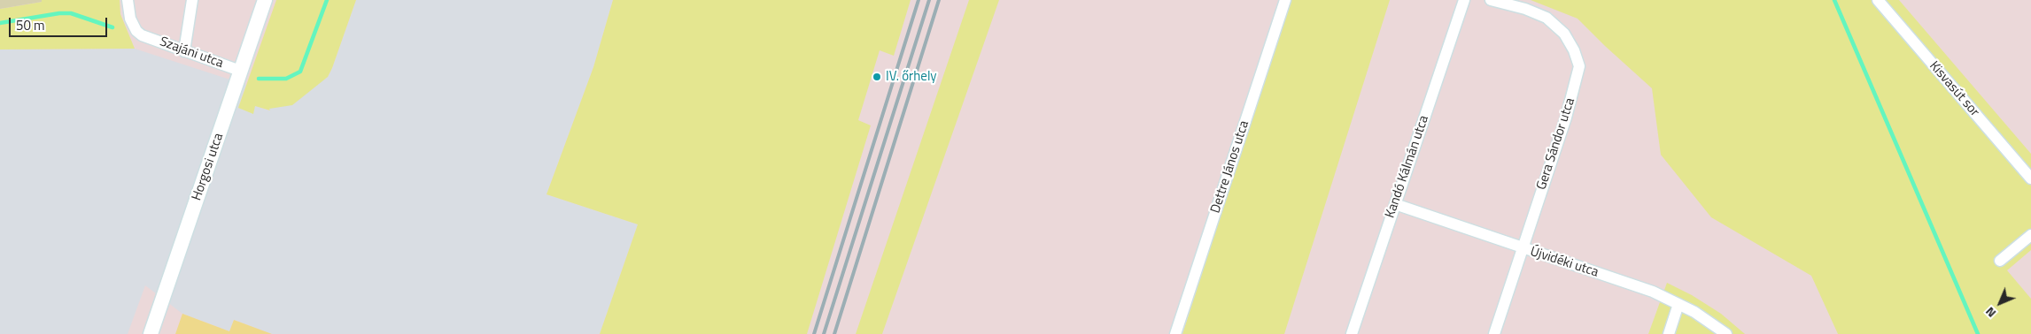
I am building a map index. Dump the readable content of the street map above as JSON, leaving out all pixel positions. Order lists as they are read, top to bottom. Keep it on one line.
{"streets":{"street":["Szajáni utca","Kisvasút sor","Gera Sándor utca","Horgosi utca","Dettre János utca","Kandó Kálmán utca","Újvidéki utca"]},"crossings":[["Szajáni utca","Horgosi utca"],["Gera Sándor utca","Újvidéki utca"],["Kandó Kálmán utca","Újvidéki utca"]],"places":["IV. őrhely"],"scale_bar":"50 m","north":"bottom left"}
